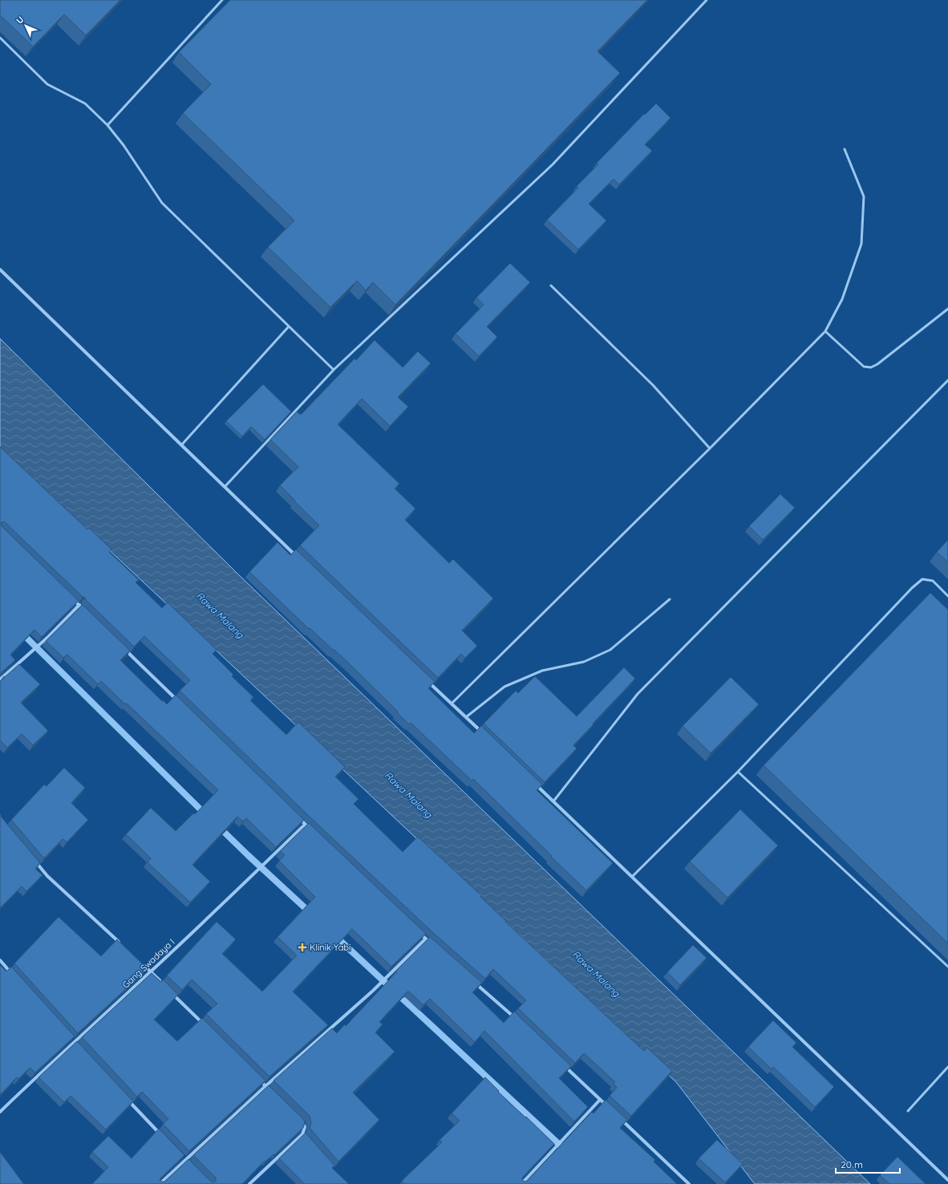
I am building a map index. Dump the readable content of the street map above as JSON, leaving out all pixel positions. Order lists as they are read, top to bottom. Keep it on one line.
{"streets":{"street":["Gang Swadaya I"]},"water":["Rawa Malang"],"places":{"health":["Klinik Yabi"]},"scale_bar":"20 m","north":"top left"}
